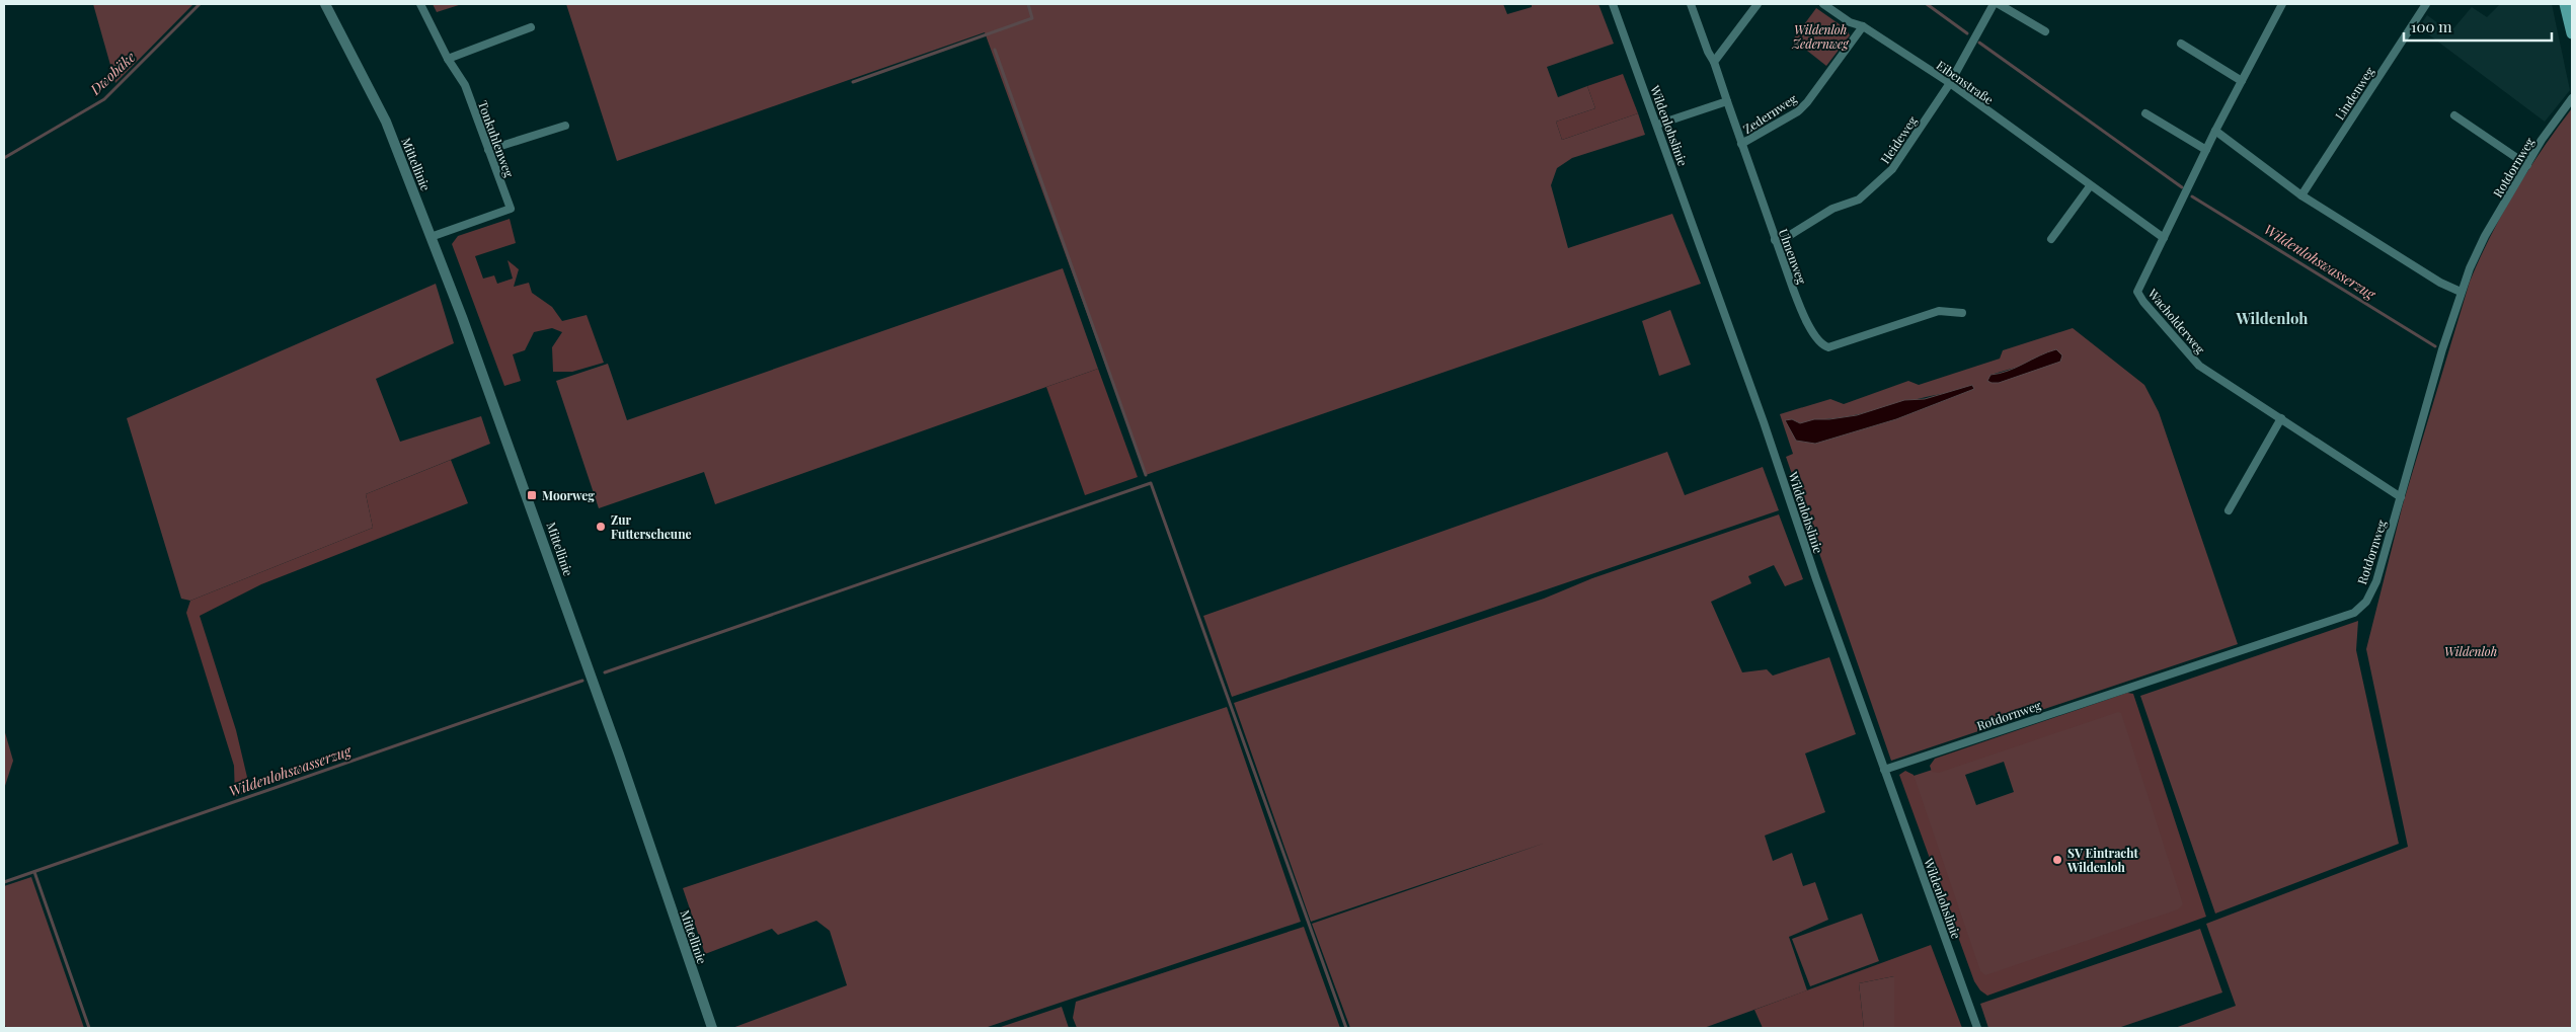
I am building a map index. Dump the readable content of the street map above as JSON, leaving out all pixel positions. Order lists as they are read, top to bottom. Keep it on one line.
{"streets":{"street":["Eibenstraße","Lindenweg","Zedernweg","Wildenlohslinie","Tonkuhlenweg","Heideweg","Mittellinie","Rotdornweg","Ulmenweg","Wacholderweg"]},"crossings":[["Eibenstraße","Zedernweg"],["Eibenstraße","Heideweg"],["Eibenstraße","Wacholderweg"],["Zedernweg","Ulmenweg"],["Wildenlohslinie","Rotdornweg"],["Tonkuhlenweg","Mittellinie"],["Heideweg","Ulmenweg"],["Rotdornweg","Wacholderweg"]],"districts":["Wildenloh"],"water":["Dwobäke","Wildenlohswasserzug"],"parks":["Wildenloh Zedernweg","Wildenloh"],"places":{"transit":["Moorweg"],"other":["Zur Futterscheune","SV Eintracht Wildenloh"]},"scale_bar":"100 m"}
